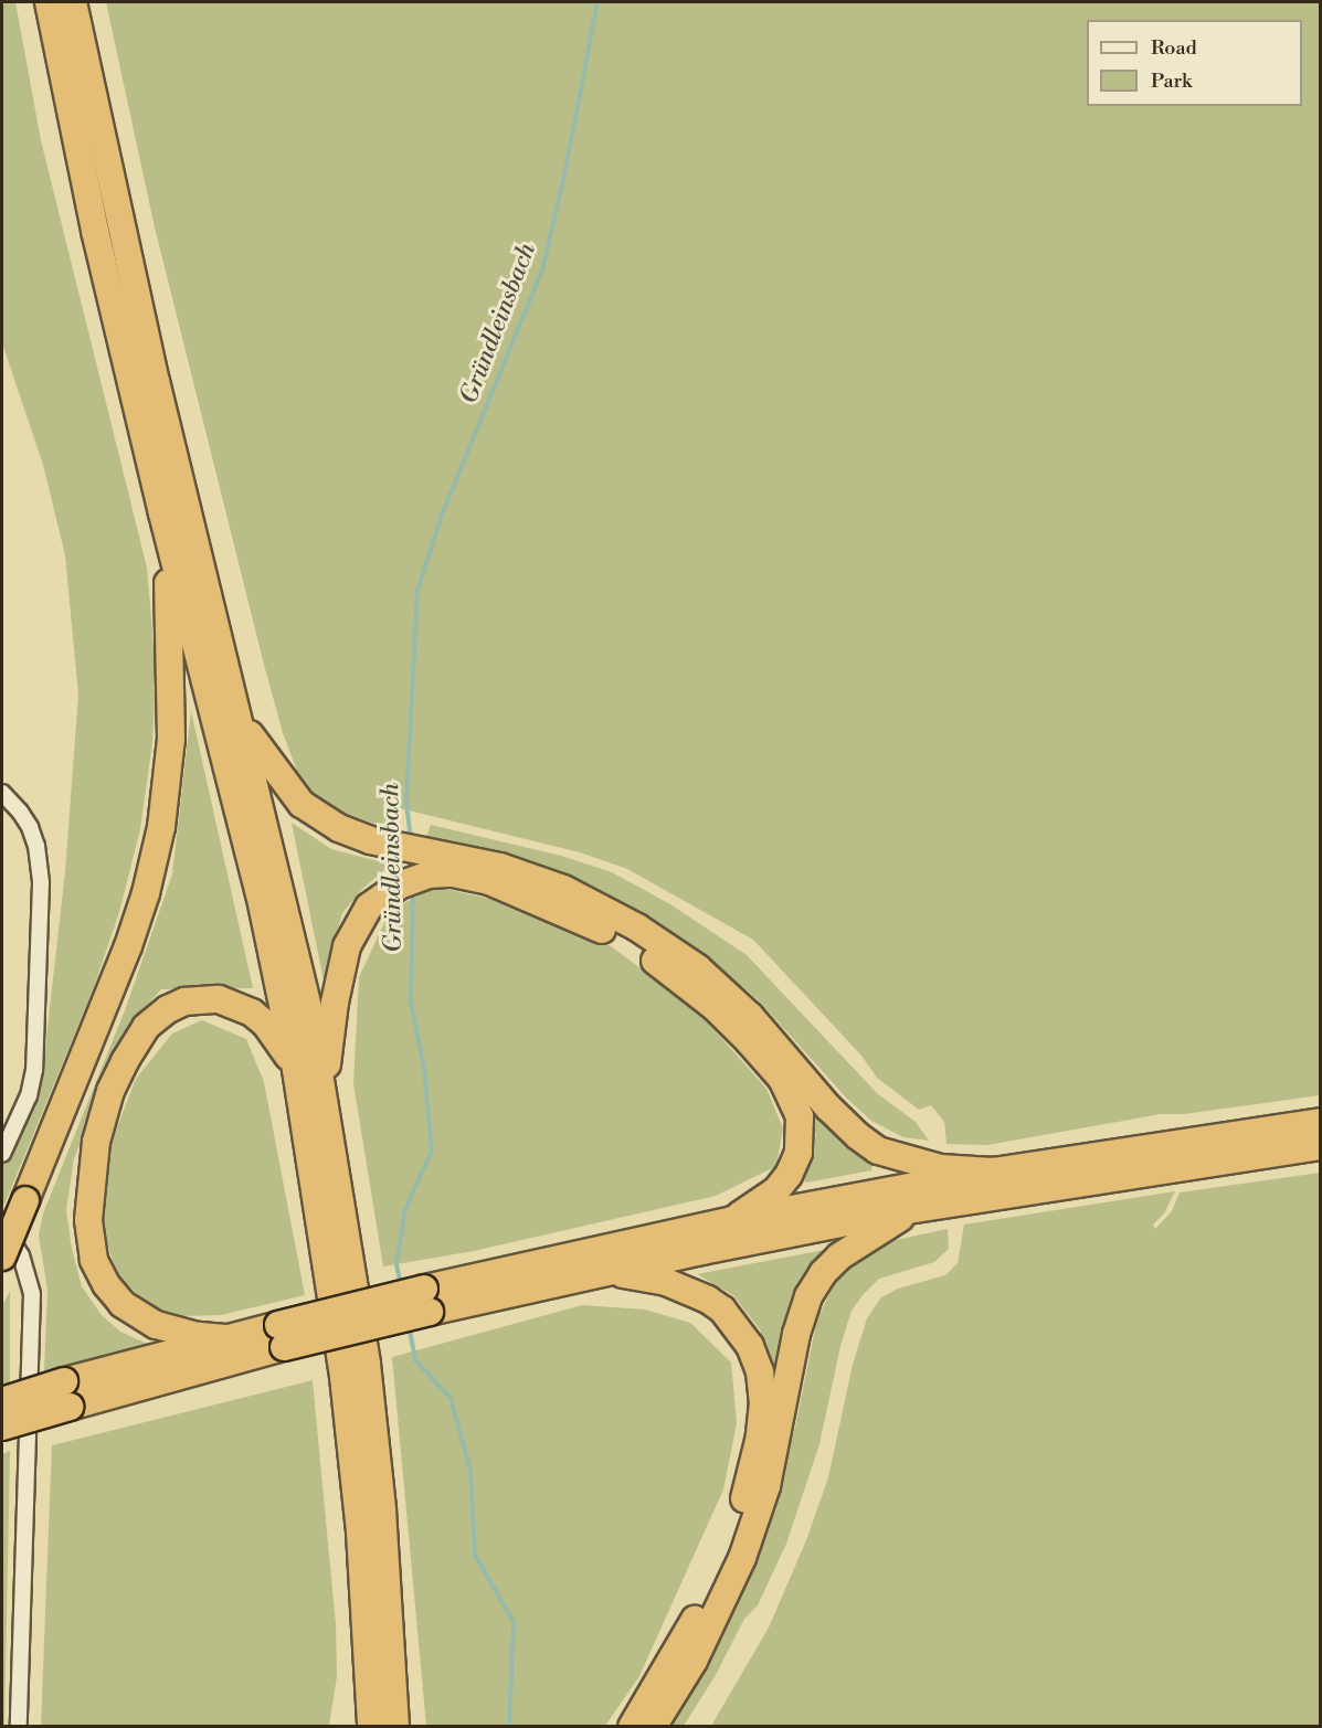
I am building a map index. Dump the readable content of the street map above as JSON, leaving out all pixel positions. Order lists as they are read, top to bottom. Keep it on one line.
{"water":["Gründleinsbach"],"legend":["Road","Park"]}
